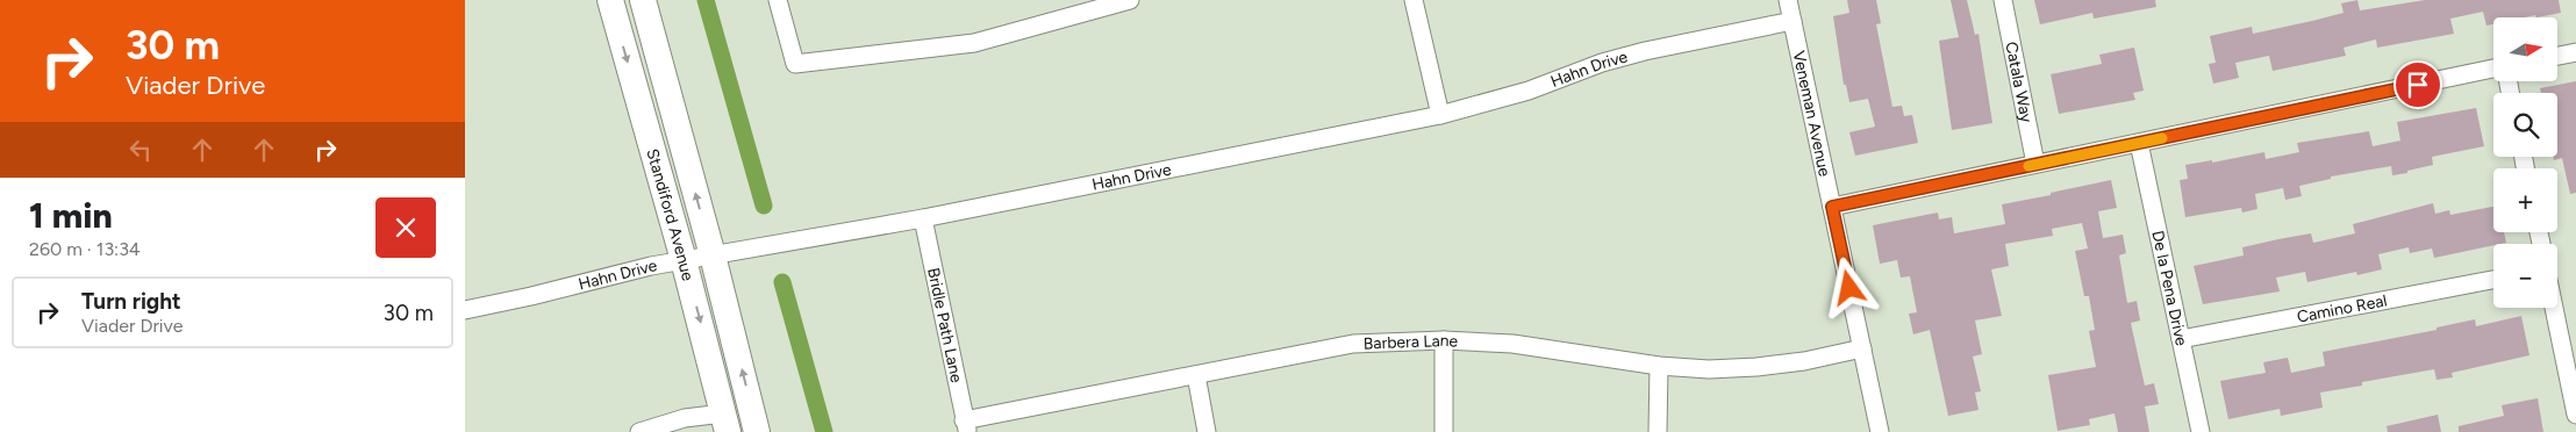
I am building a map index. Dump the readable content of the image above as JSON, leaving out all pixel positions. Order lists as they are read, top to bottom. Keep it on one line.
{"streets":{"main road":["Standiford Avenue"],"street":["Hahn Drive","Catala Way","Veneman Avenue","De la Pena Drive","Camino Real","Bridle Path Lane","Barbera Lane"]},"crossings":[["Hahn Drive","Veneman Avenue"],["Hahn Drive","Standiford Avenue"],["Hahn Drive","Bridle Path Lane"],["Veneman Avenue","Barbera Lane"],["De la Pena Drive","Camino Real"],["Bridle Path Lane","Barbera Lane"]],"north":"right","page":{"turn":["30 m","Viader Drive"],"map_buttons":["+","−"],"heading":["1 min","260 m · 13:34"],"list":[{"name":"Turn right","note":"Viader Drive","value":"30 m"}]}}
